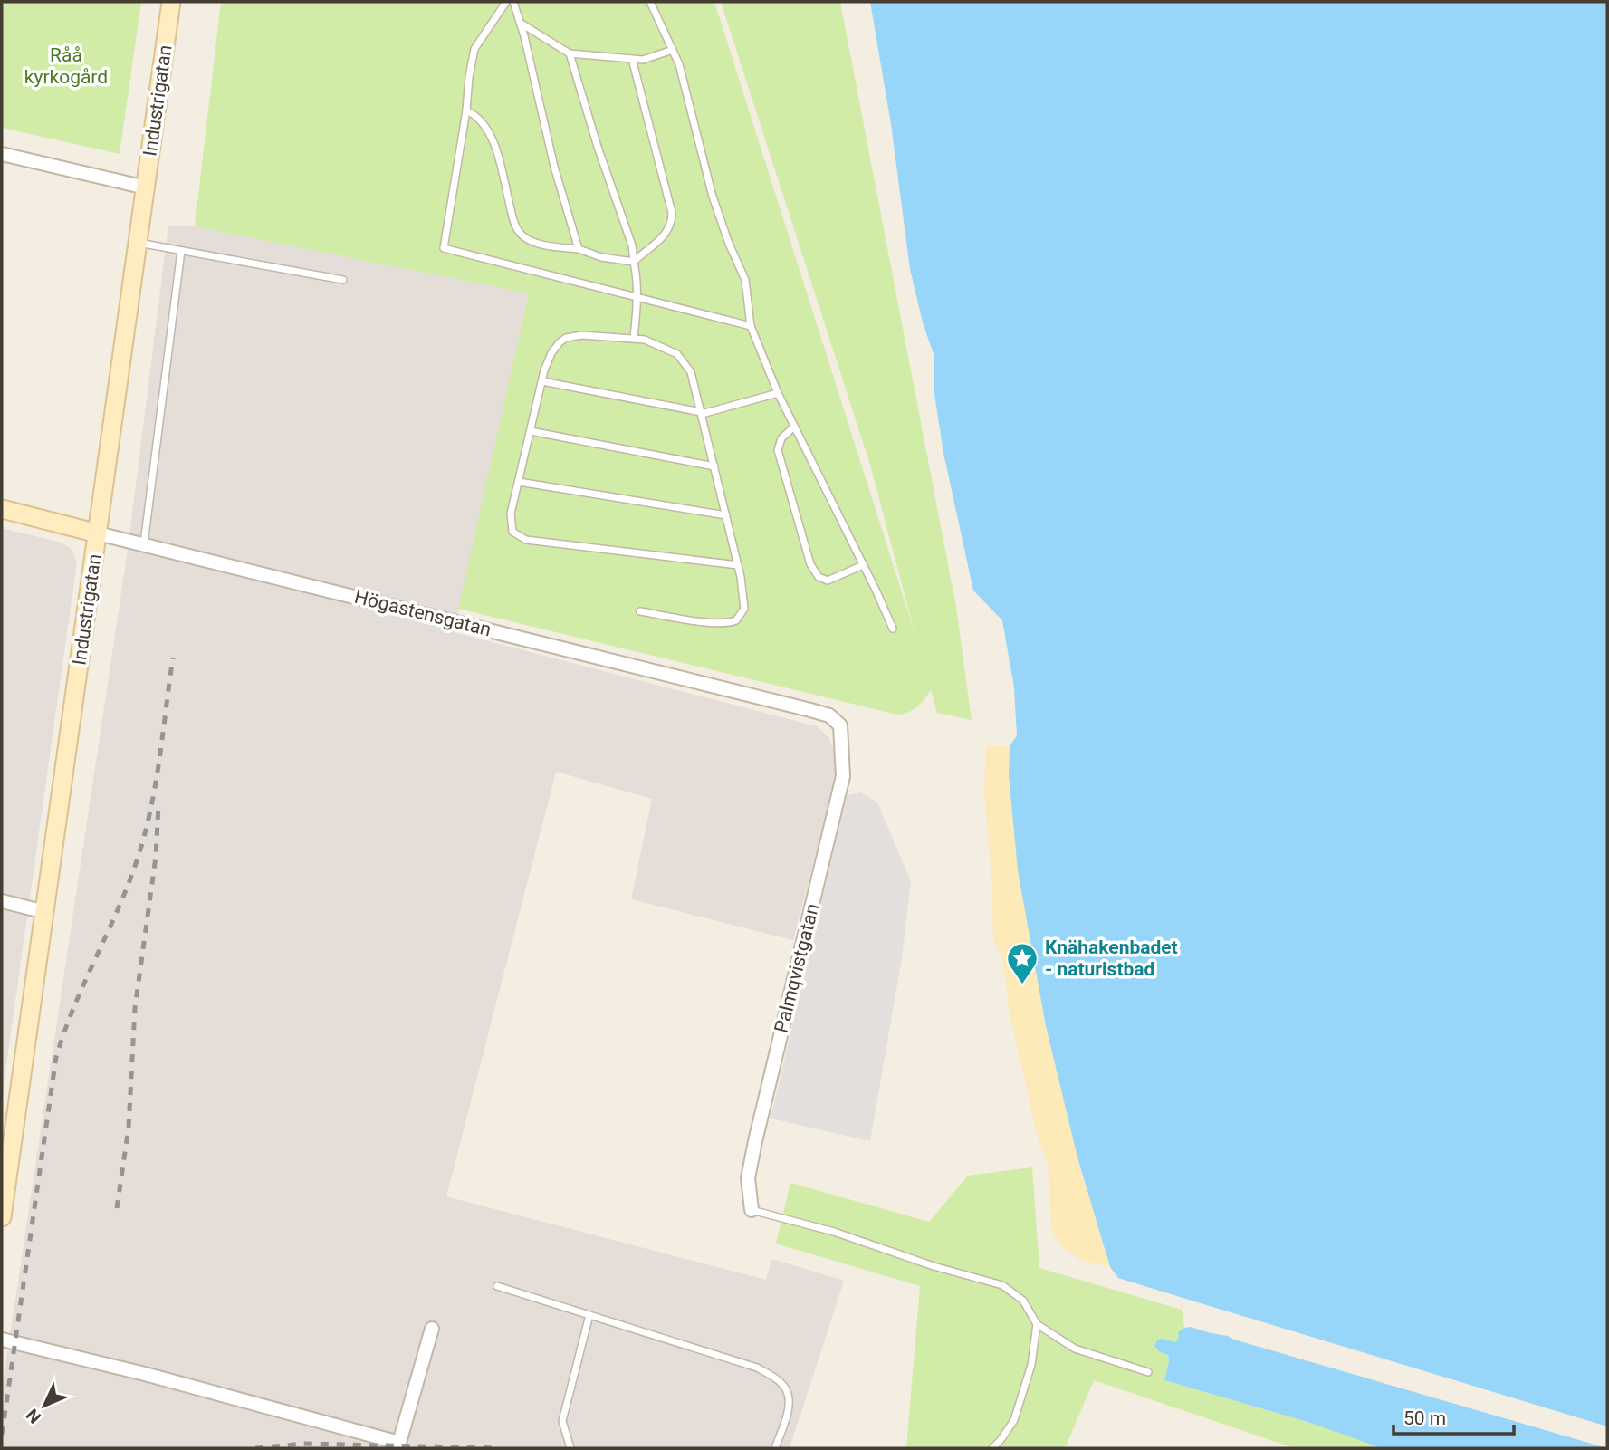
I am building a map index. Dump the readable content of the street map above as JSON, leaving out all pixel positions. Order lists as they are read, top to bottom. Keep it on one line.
{"streets":{"street":["Industrigatan","Högastensgatan","Palmqvistgatan"]},"crossings":[["Industrigatan","Högastensgatan"],["Högastensgatan","Palmqvistgatan"]],"parks":["Råå kyrkogård"],"places":{"place":["Knähakenbadet - naturistbad"]},"scale_bar":"50 m","north":"bottom left"}
